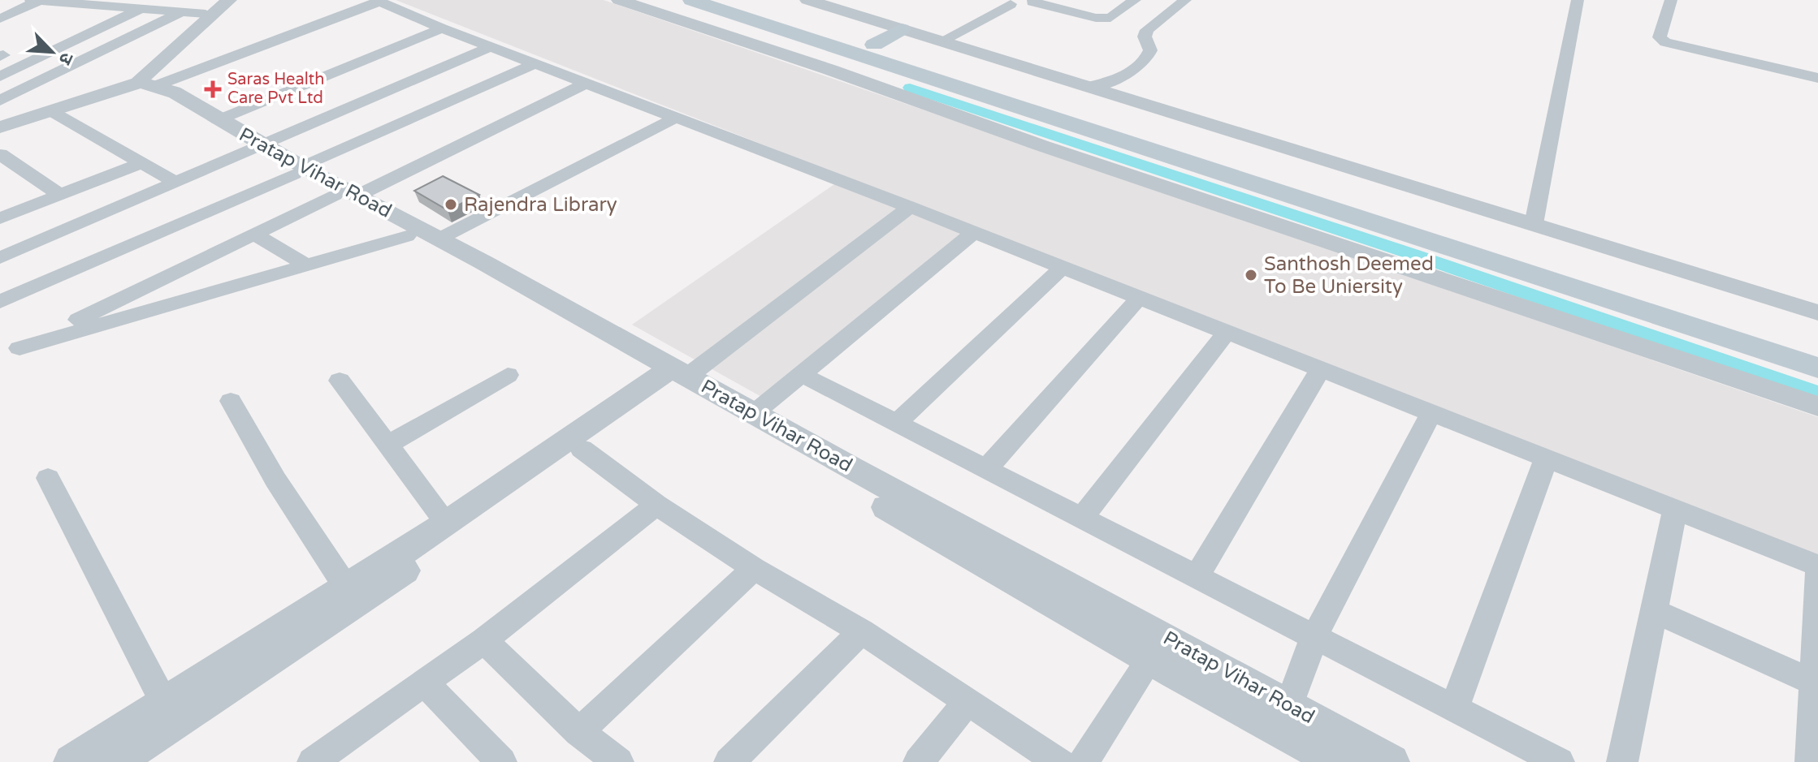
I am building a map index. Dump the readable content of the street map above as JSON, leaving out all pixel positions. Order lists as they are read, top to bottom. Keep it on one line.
{"streets":{"street":["Pratap Vihar Road"]},"places":{"health":["Saras Health Care Pvt Ltd"],"other":["Rajendra Library","Santhosh Deemed To Be Uniersity"]},"north":"bottom right"}
